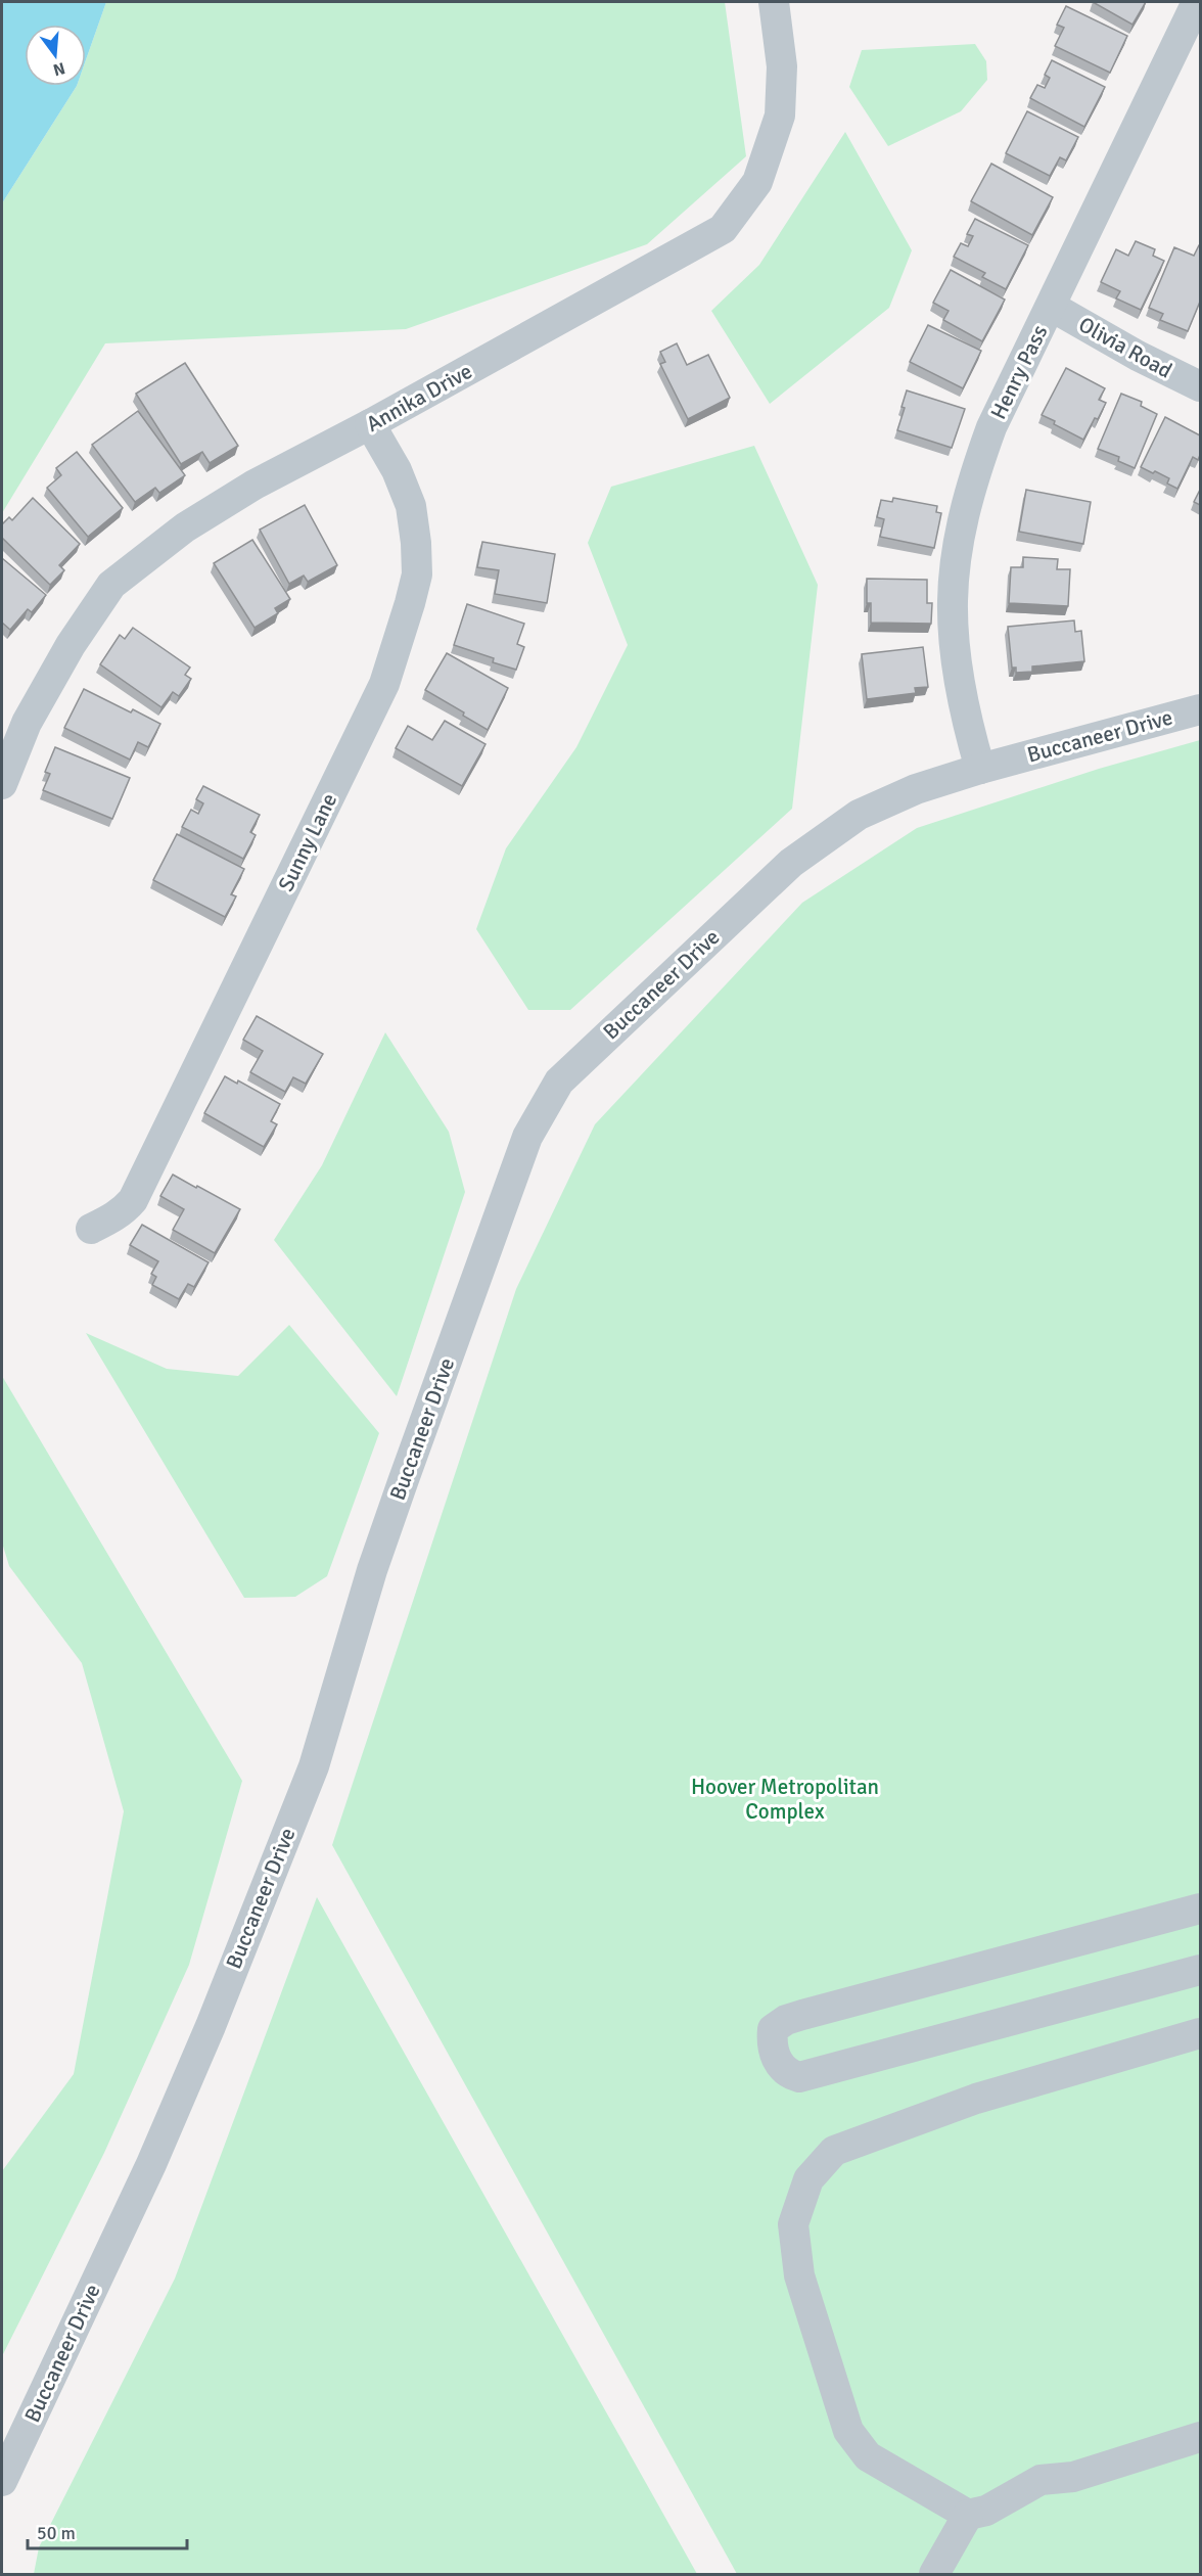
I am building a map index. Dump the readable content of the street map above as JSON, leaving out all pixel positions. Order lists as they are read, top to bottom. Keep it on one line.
{"streets":{"street":["Olivia Road","Henry Pass","Annika Drive","Buccaneer Drive","Sunny Lane"]},"crossings":[["Olivia Road","Henry Pass"],["Henry Pass","Buccaneer Drive"],["Annika Drive","Sunny Lane"]],"parks":["Hoover Metropolitan Complex"],"scale_bar":"50 m","north":"bottom"}
